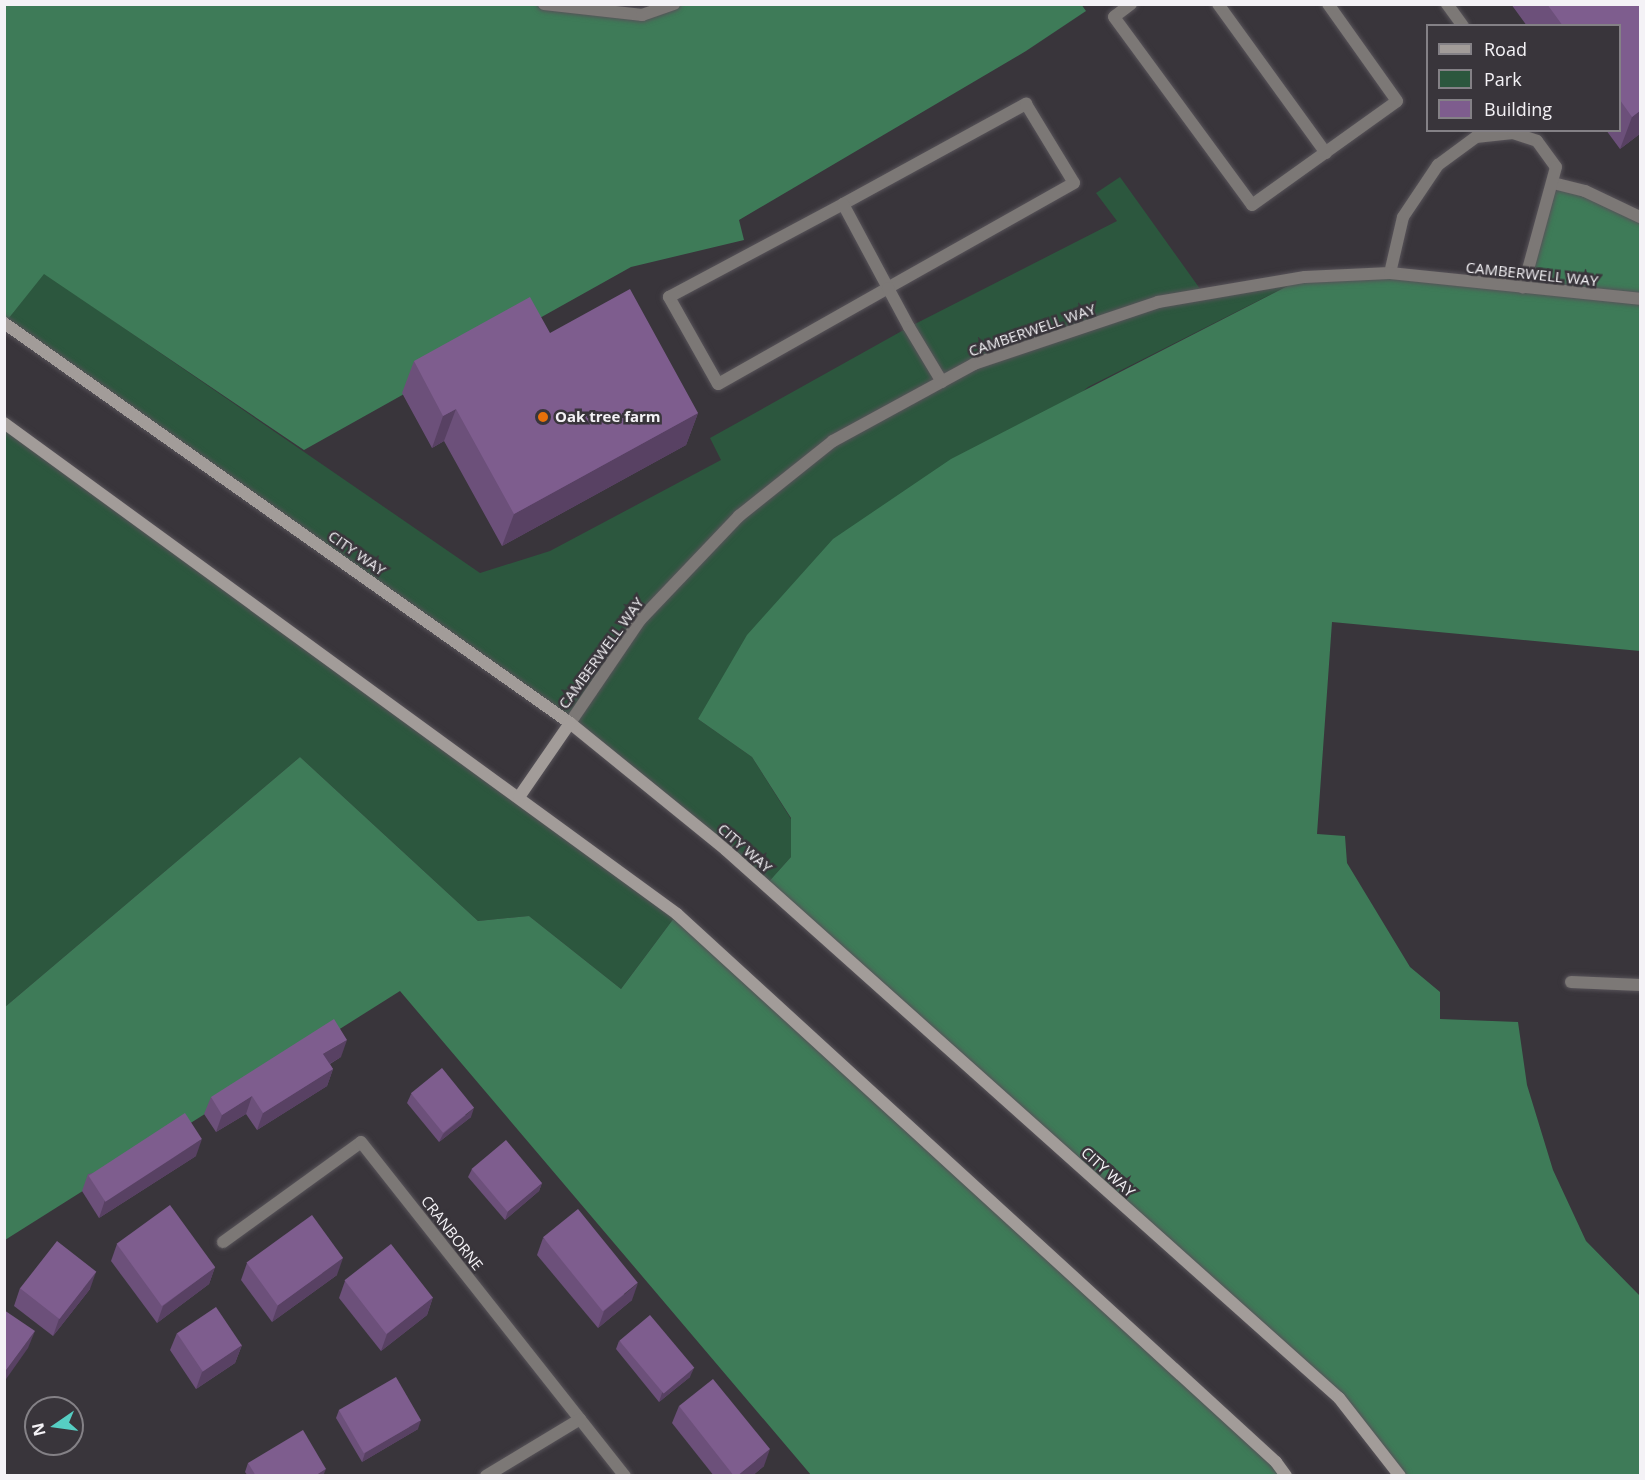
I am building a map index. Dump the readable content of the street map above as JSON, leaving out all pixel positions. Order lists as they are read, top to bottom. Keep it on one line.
{"streets":{"main road":["CITY WAY"],"street":["CAMBERWELL WAY","CRANBORNE"]},"crossings":[["CAMBERWELL WAY","CITY WAY"]],"places":["Oak tree farm"],"legend":["Road","Park","Building"],"north":"left"}
